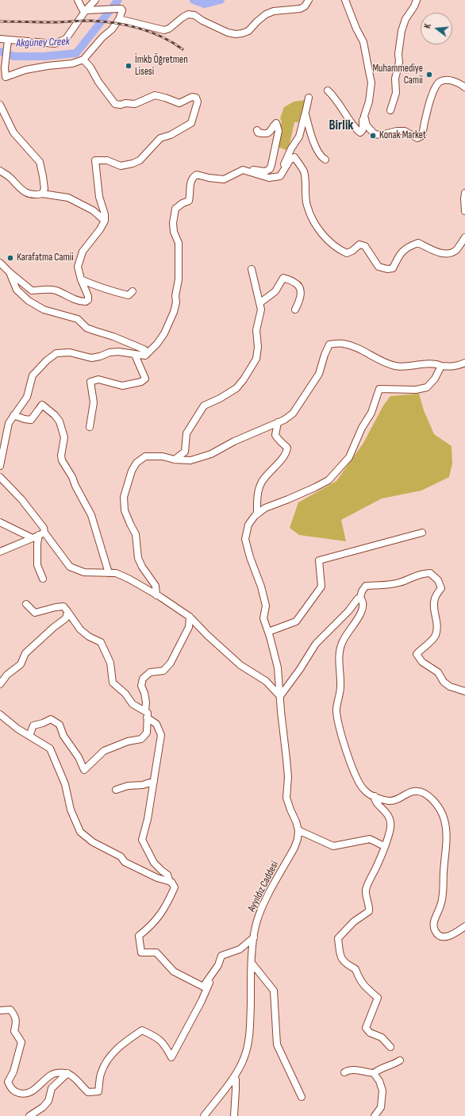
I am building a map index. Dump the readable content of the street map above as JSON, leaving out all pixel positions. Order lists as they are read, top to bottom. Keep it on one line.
{"streets":{"street":["Ayyıldız Caddesi"]},"districts":["Birlik"],"water":["Akgüney Creek"],"places":["İmkb Öğretmen Lisesi","Muhammediye Camii","Konak Market","Karafatma Camii"],"north":"left"}
